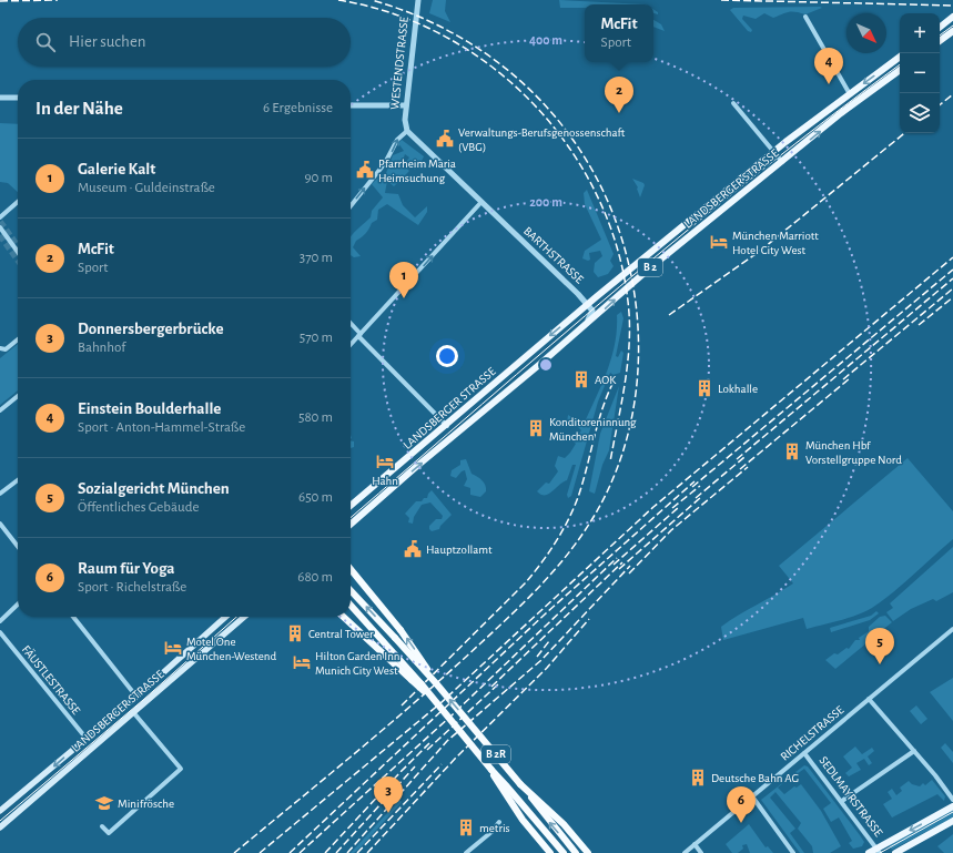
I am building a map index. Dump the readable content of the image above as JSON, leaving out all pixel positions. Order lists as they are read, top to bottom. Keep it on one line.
{"streets":{"highway":["B 2R"],"main road":["LANDSBERGER STRASSE","B 2"],"street":["WESTENDSTRASSE","BARTHSTRASSE","FÄUSTLESTRASSE","RICHELSTRASSE","SEDLMAYRSTRASSE"]},"crossings":[["WESTENDSTRASSE","BARTHSTRASSE"],["LANDSBERGER STRASSE","BARTHSTRASSE"],["LANDSBERGER STRASSE","FÄUSTLESTRASSE"],["RICHELSTRASSE","SEDLMAYRSTRASSE"]],"places":{"public building":["Verwaltungs-Berufsgenossenschaft (VBG)","Pfarrheim Maria Heimsuchung","Hauptzollamt"],"hotel":["München Marriott Hotel City West","Hahn","Motel One München-Westend","Hilton Garden Inn Munich City West"],"building":["AOK","Lokhalle","Konditoreninnung München","München Hbf Vorstellgruppe Nord","Central Tower","Deutsche Bahn AG","metris"],"school or university":["Minifrösche"]},"north":"bottom right","page":{"popup":["McFit","Sport"],"map_buttons":["+","−"],"search":"Hier suchen","pins":["4","2","1","5","3","6"],"heading":["In der Nähe","6 Ergebnisse"],"list":[{"mark":"1","name":"Galerie Kalt","note":"Museum · Guldeinstraße","value":"90 m"},{"mark":"2","name":"McFit","note":"Sport","value":"370 m"},{"mark":"3","name":"Donnersbergerbrücke","note":"Bahnhof","value":"570 m"},{"mark":"4","name":"Einstein Boulderhalle","note":"Sport · Anton-Hammel-Straße","value":"580 m"},{"mark":"5","name":"Sozialgericht München","note":"Öffentliches Gebäude","value":"650 m"},{"mark":"6","name":"Raum für Yoga","note":"Sport · Richelstraße","value":"680 m"}]},"rings":["400 m","200 m"]}
